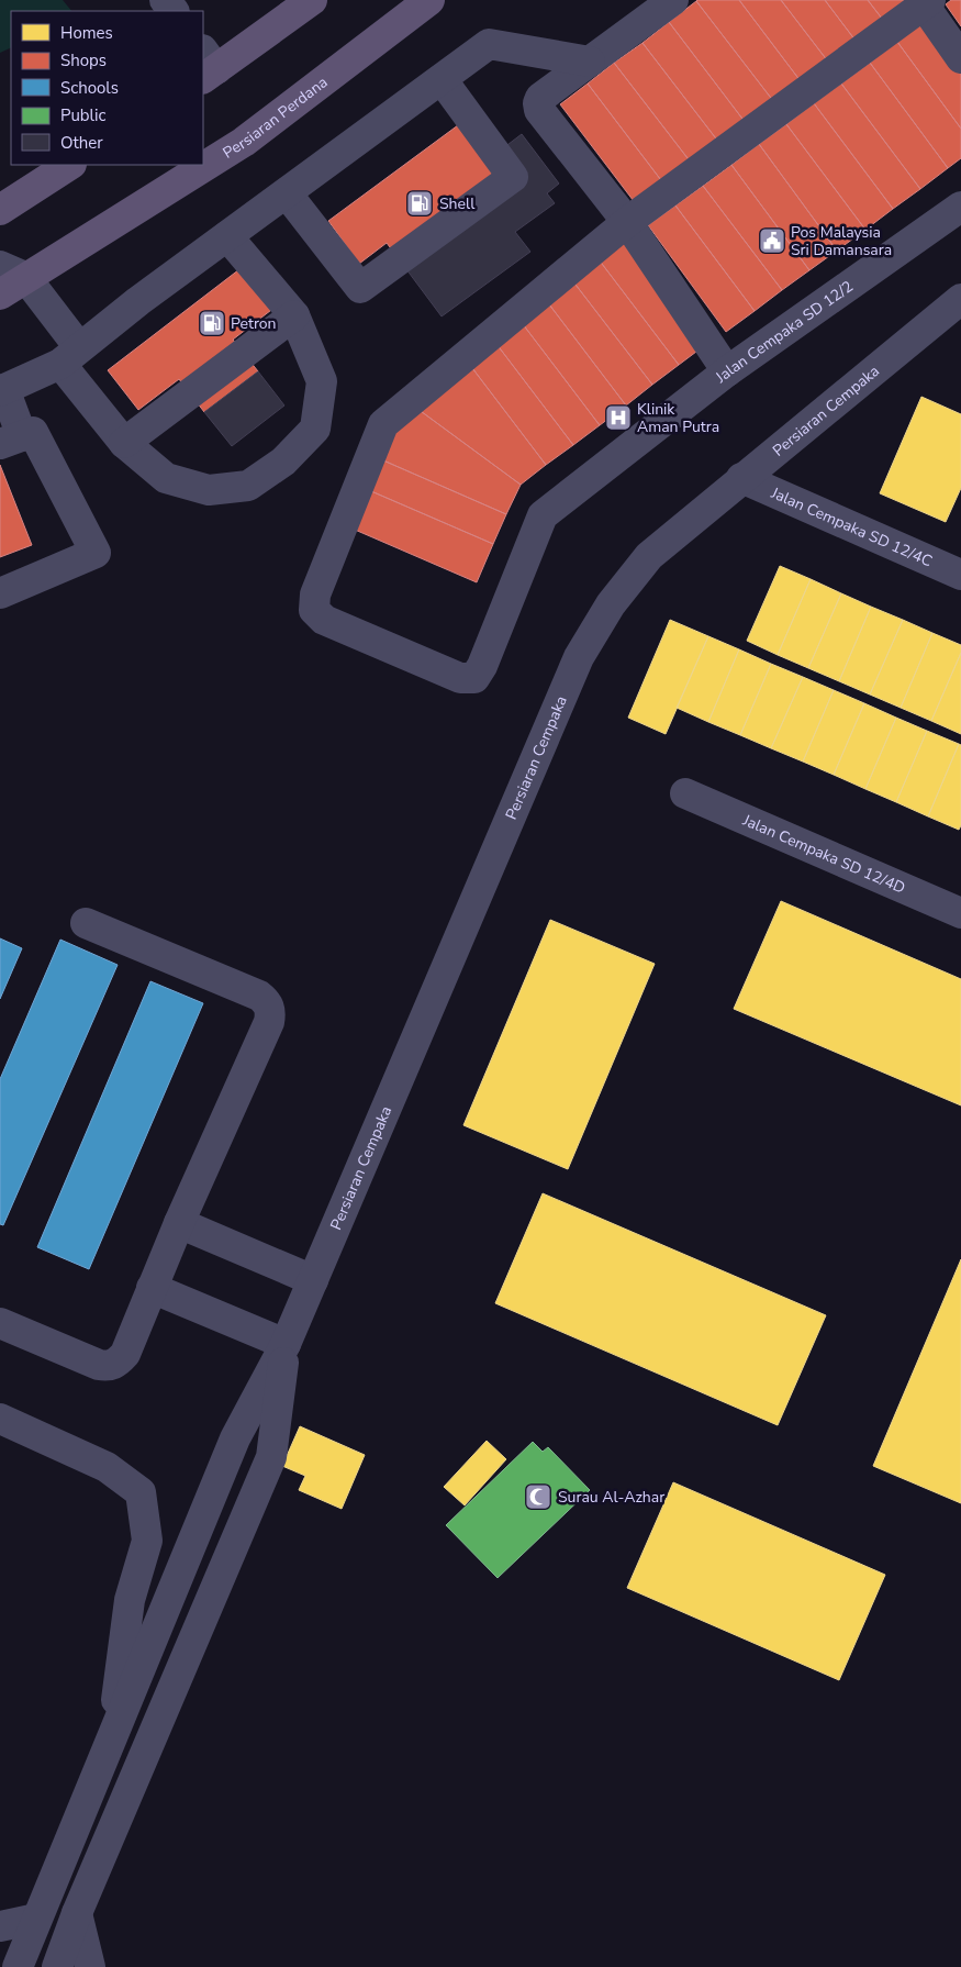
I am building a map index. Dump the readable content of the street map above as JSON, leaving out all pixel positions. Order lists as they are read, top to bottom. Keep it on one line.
{"streets":{"main road":["Persiaran Perdana"],"street":["Jalan Cempaka SD 12/2","Persiaran Cempaka","Jalan Cempaka SD 12/4C","Jalan Cempaka SD 12/4D"]},"crossings":[["Persiaran Cempaka","Jalan Cempaka SD 12/4C"]],"places":{"fuel station":["Shell","Petron"],"public building":["Pos Malaysia Sri Damansara"],"hospital":["Klinik Aman Putra"],"mosque":["Surau Al-Azhar"]},"legend":["Homes","Shops","Schools","Public","Other"]}
